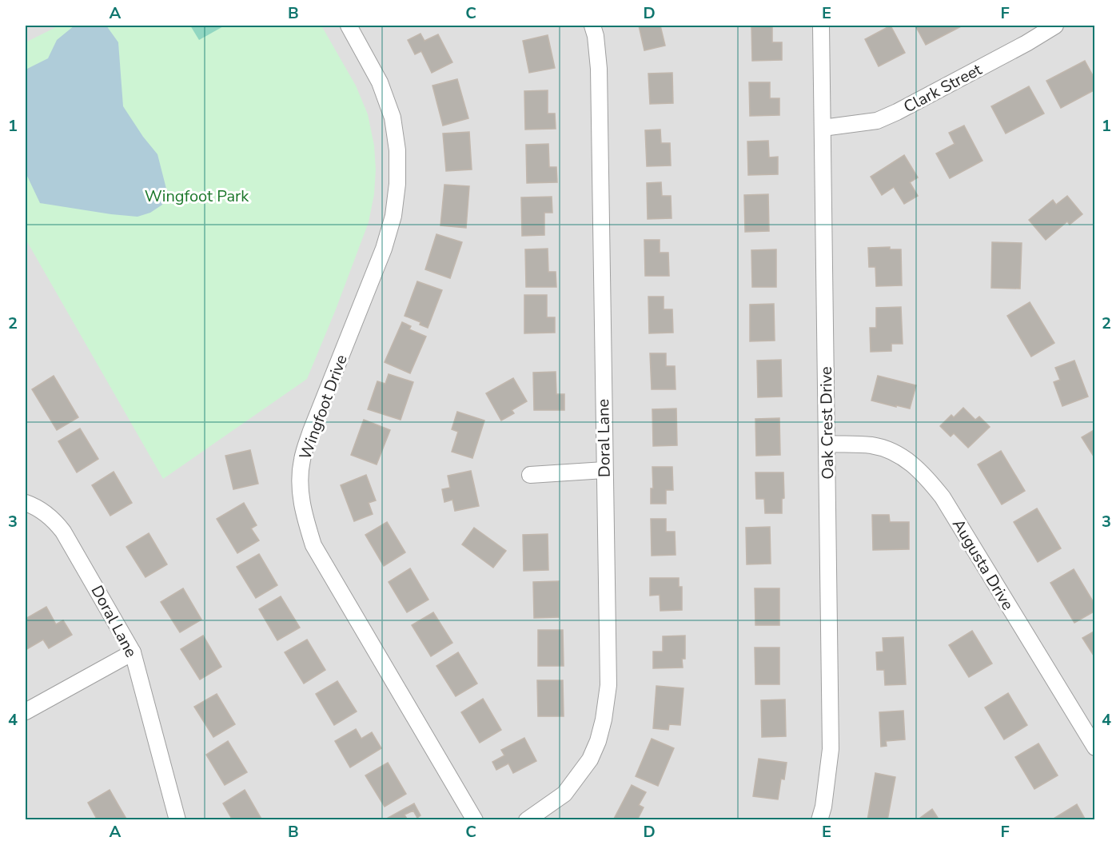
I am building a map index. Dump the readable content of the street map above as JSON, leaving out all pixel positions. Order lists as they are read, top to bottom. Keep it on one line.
{"streets":{"street":["Clark Street","Wingfoot Drive","Oak Crest Drive","Doral Lane","Augusta Drive"]},"crossings":[["Clark Street","Oak Crest Drive"],["Oak Crest Drive","Augusta Drive"]],"parks":["Wingfoot Park"],"grid":{"columns":["A","B","C","D","E","F"],"rows":["1","2","3","4"]}}
